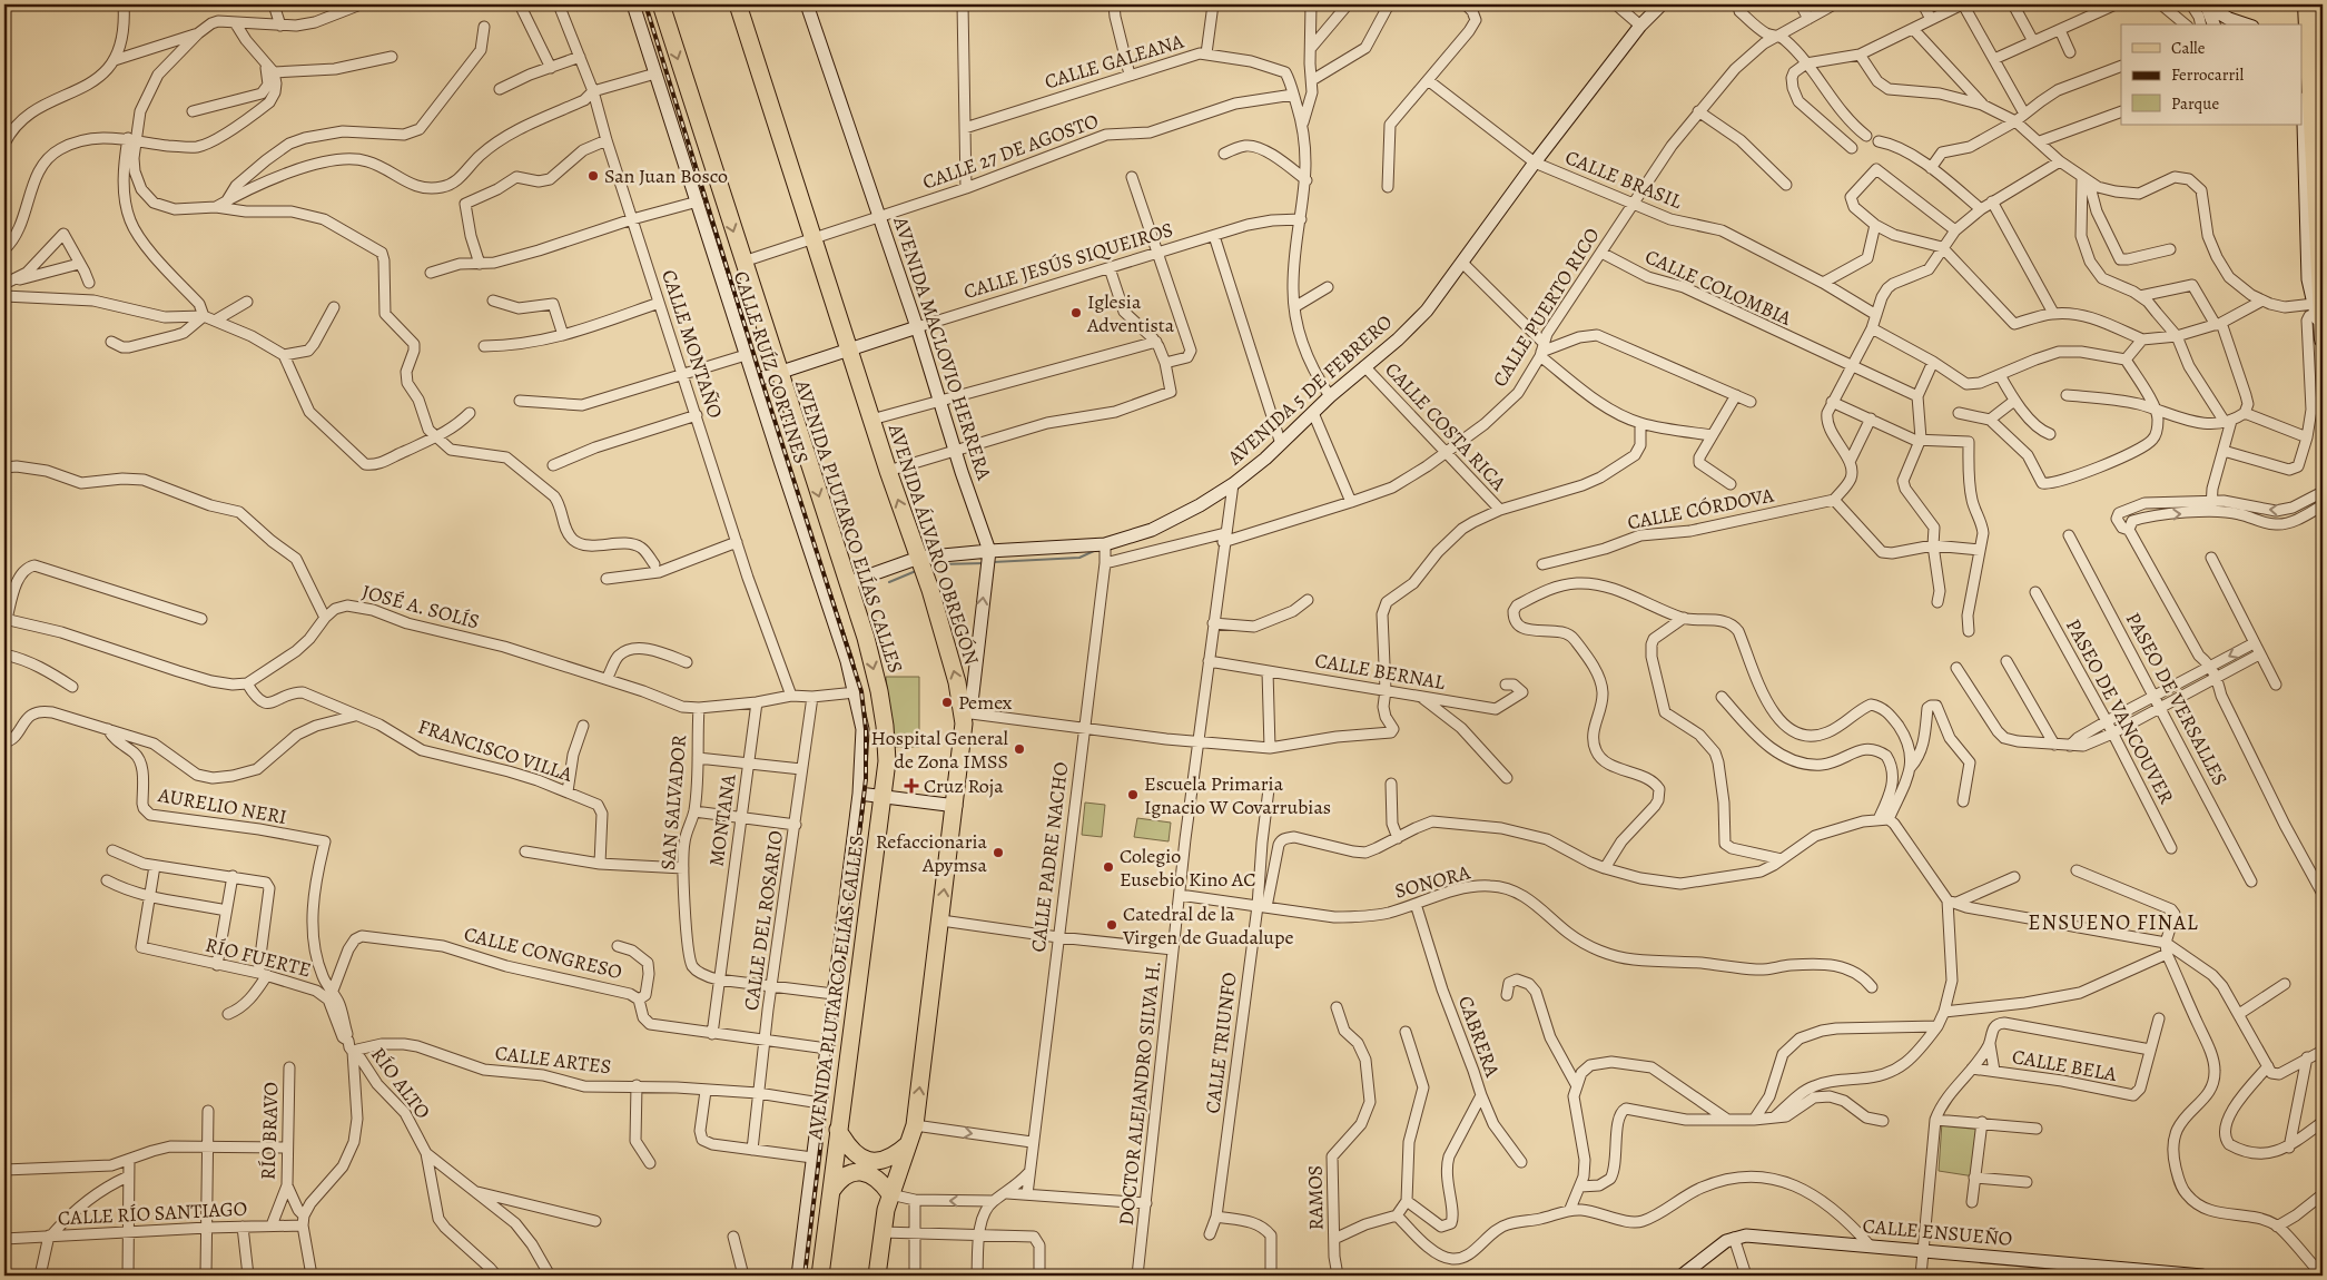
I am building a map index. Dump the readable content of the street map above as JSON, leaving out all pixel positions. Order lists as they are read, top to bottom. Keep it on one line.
{"streets":{"highway":["AVENIDA PLUTARCO ELÍAS CALLES","AVENIDA ÁLVARO OBREGÓN"],"street":["CALLE GALEANA","CALLE 27 DE AGOSTO","CALLE BRASIL","CALLE JESÚS SIQUEIROS","CALLE COLOMBIA","CALLE PUERTO RICO","CALLE MONTAÑO","AVENIDA MACLOVIO HERRERA","CALLE RUÍZ CORTINES","AVENIDA 5 DE FEBRERO","CALLE COSTA RICA","CALLE CÓRDOVA","JOSÉ A. SOLÍS","CALLE BERNAL","PASEO DE VERSALLES","PASEO DE VANCOUVER","FRANCISCO VILLA","SAN SALVADOR","AURELIO NERI","MONTANA","CALLE PADRE NACHO","SONORA","CALLE DEL ROSARIO","CALLE CONGRESO","RÍO FUERTE","CABRERA","CALLE TRIUNFO","CALLE ARTES","CALLE BELA","RÍO ALTO","DOCTOR ALEJANDRO SILVA H.","RÍO BRAVO","RAMOS","CALLE RÍO SANTIAGO","CALLE ENSUEÑO"]},"crossings":[["CALLE GALEANA","CALLE 27 DE AGOSTO"],["CALLE 27 DE AGOSTO","AVENIDA MACLOVIO HERRERA"],["CALLE 27 DE AGOSTO","AVENIDA PLUTARCO ELÍAS CALLES"],["CALLE 27 DE AGOSTO","AVENIDA ÁLVARO OBREGÓN"],["CALLE BRASIL","CALLE PUERTO RICO"],["CALLE BRASIL","AVENIDA 5 DE FEBRERO"],["CALLE JESÚS SIQUEIROS","AVENIDA MACLOVIO HERRERA"],["CALLE JESÚS SIQUEIROS","CALLE RUÍZ CORTINES"],["CALLE JESÚS SIQUEIROS","AVENIDA PLUTARCO ELÍAS CALLES"],["CALLE JESÚS SIQUEIROS","AVENIDA ÁLVARO OBREGÓN"],["CALLE COLOMBIA","CALLE PUERTO RICO"],["CALLE PUERTO RICO","CALLE COSTA RICA"],["CALLE PUERTO RICO","CALLE PADRE NACHO"],["CALLE PUERTO RICO","DOCTOR ALEJANDRO SILVA H."],["CALLE MONTAÑO","JOSÉ A. SOLÍS"],["AVENIDA MACLOVIO HERRERA","AVENIDA 5 DE FEBRERO"],["AVENIDA MACLOVIO HERRERA","AVENIDA ÁLVARO OBREGÓN"],["CALLE RUÍZ CORTINES","JOSÉ A. SOLÍS"],["CALLE RUÍZ CORTINES","CALLE CONGRESO"],["CALLE RUÍZ CORTINES","CALLE ARTES"],["AVENIDA 5 DE FEBRERO","CALLE COSTA RICA"],["AVENIDA 5 DE FEBRERO","AVENIDA PLUTARCO ELÍAS CALLES"],["AVENIDA 5 DE FEBRERO","AVENIDA ÁLVARO OBREGÓN"],["AVENIDA 5 DE FEBRERO","CALLE PADRE NACHO"],["AVENIDA 5 DE FEBRERO","DOCTOR ALEJANDRO SILVA H."],["JOSÉ A. SOLÍS","FRANCISCO VILLA"],["JOSÉ A. SOLÍS","SAN SALVADOR"],["JOSÉ A. SOLÍS","MONTANA"],["JOSÉ A. SOLÍS","CALLE DEL ROSARIO"],["CALLE BERNAL","DOCTOR ALEJANDRO SILVA H."],["SAN SALVADOR","MONTANA"],["AURELIO NERI","CALLE CONGRESO"],["MONTANA","CALLE CONGRESO"],["SONORA","CABRERA"],["SONORA","CALLE TRIUNFO"],["SONORA","DOCTOR ALEJANDRO SILVA H."],["CALLE DEL ROSARIO","CALLE CONGRESO"],["CALLE DEL ROSARIO","CALLE ARTES"],["RÍO FUERTE","CALLE ARTES"],["RÍO FUERTE","RÍO ALTO"],["RÍO FUERTE","CALLE RÍO SANTIAGO"],["CALLE ARTES","RÍO ALTO"],["RÍO BRAVO","CALLE RÍO SANTIAGO"]],"one_way":["AVENIDA PLUTARCO ELÍAS CALLES","AVENIDA ÁLVARO OBREGÓN"],"districts":["ENSUENO FINAL"],"places":{"other":["San Juan Bosco","Iglesia Adventista","Pemex","Hospital General de Zona IMSS","Escuela Primaria Ignacio W Covarrubias","Refaccionaria Apymsa","Colegio Eusebio Kino AC","Catedral de la Virgen de Guadalupe"],"health":["Cruz Roja"]},"legend":["Calle","Ferrocarril","Parque"]}
